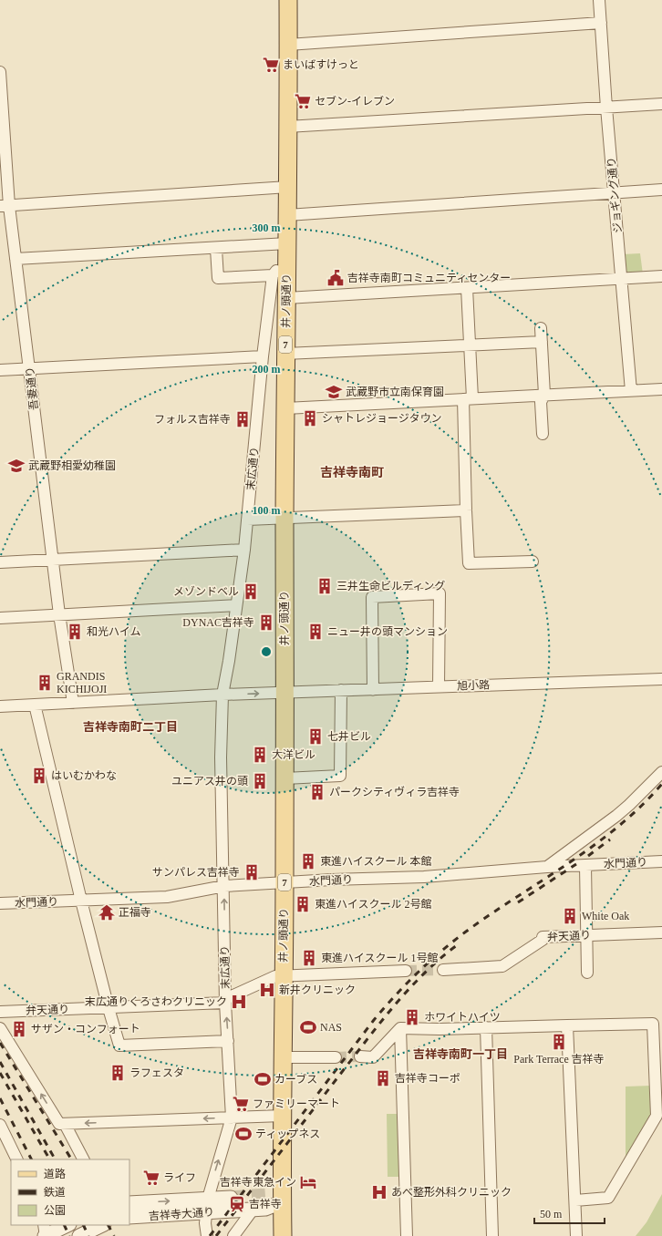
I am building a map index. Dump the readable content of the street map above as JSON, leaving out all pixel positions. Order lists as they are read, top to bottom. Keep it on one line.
{"streets":{"main road":["井ノ頭通り","7"],"street":["ジョギング通り","吾妻通り","末広通り","旭小路","水門通り","弁天通り","吉祥寺大通り"]},"crossings":[["井ノ頭通り","旭小路"],["井ノ頭通り","水門通り"],["井ノ頭通り","弁天通り"],["井ノ頭通り","吉祥寺大通り"],["吾妻通り","旭小路"],["末広通り","旭小路"],["末広通り","水門通り"],["末広通り","弁天通り"],["末広通り","吉祥寺大通り"]],"districts":["吉祥寺南町","吉祥寺南町二丁目","吉祥寺南町一丁目"],"places":{"supermarket":["まいばすけっと","セブン-イレブン","ファミリーマート","ライフ"],"public building":["吉祥寺南町コミュニティセンター"],"school or university":["武蔵野市立南保育園","武蔵野相愛幼稚園"],"building":["シャトレジョージタウン","フォルス吉祥寺","三井生命ビルディング","メゾンドベル","DYNAC吉祥寺","和光ハイム","ニュー井の頭マンション","GRANDIS KICHIJOJI","七井ビル","大洋ビル","はいむかわな","ユニアス井の頭","パークシティヴィラ吉祥寺","東進ハイスクール 本館","サンパレス吉祥寺","東進ハイスクール 2号館","White Oak","東進ハイスクール 1号館","ホワイトハイツ","サザン・コンフォート","Park Terrace 吉祥寺","ラフェスタ","吉祥寺コーポ"],"temple":["正福寺"],"hospital":["新井クリニック","末広通りくろさわクリニック","あべ整形外科クリニック"],"sports":["NAS","カーブス","ティップネス"],"hotel":["吉祥寺東急イン"],"station":["吉祥寺"]},"legend":["道路","鉄道","公園"],"scale_bar":"50 m","rings":["300 m","200 m","100 m"]}
